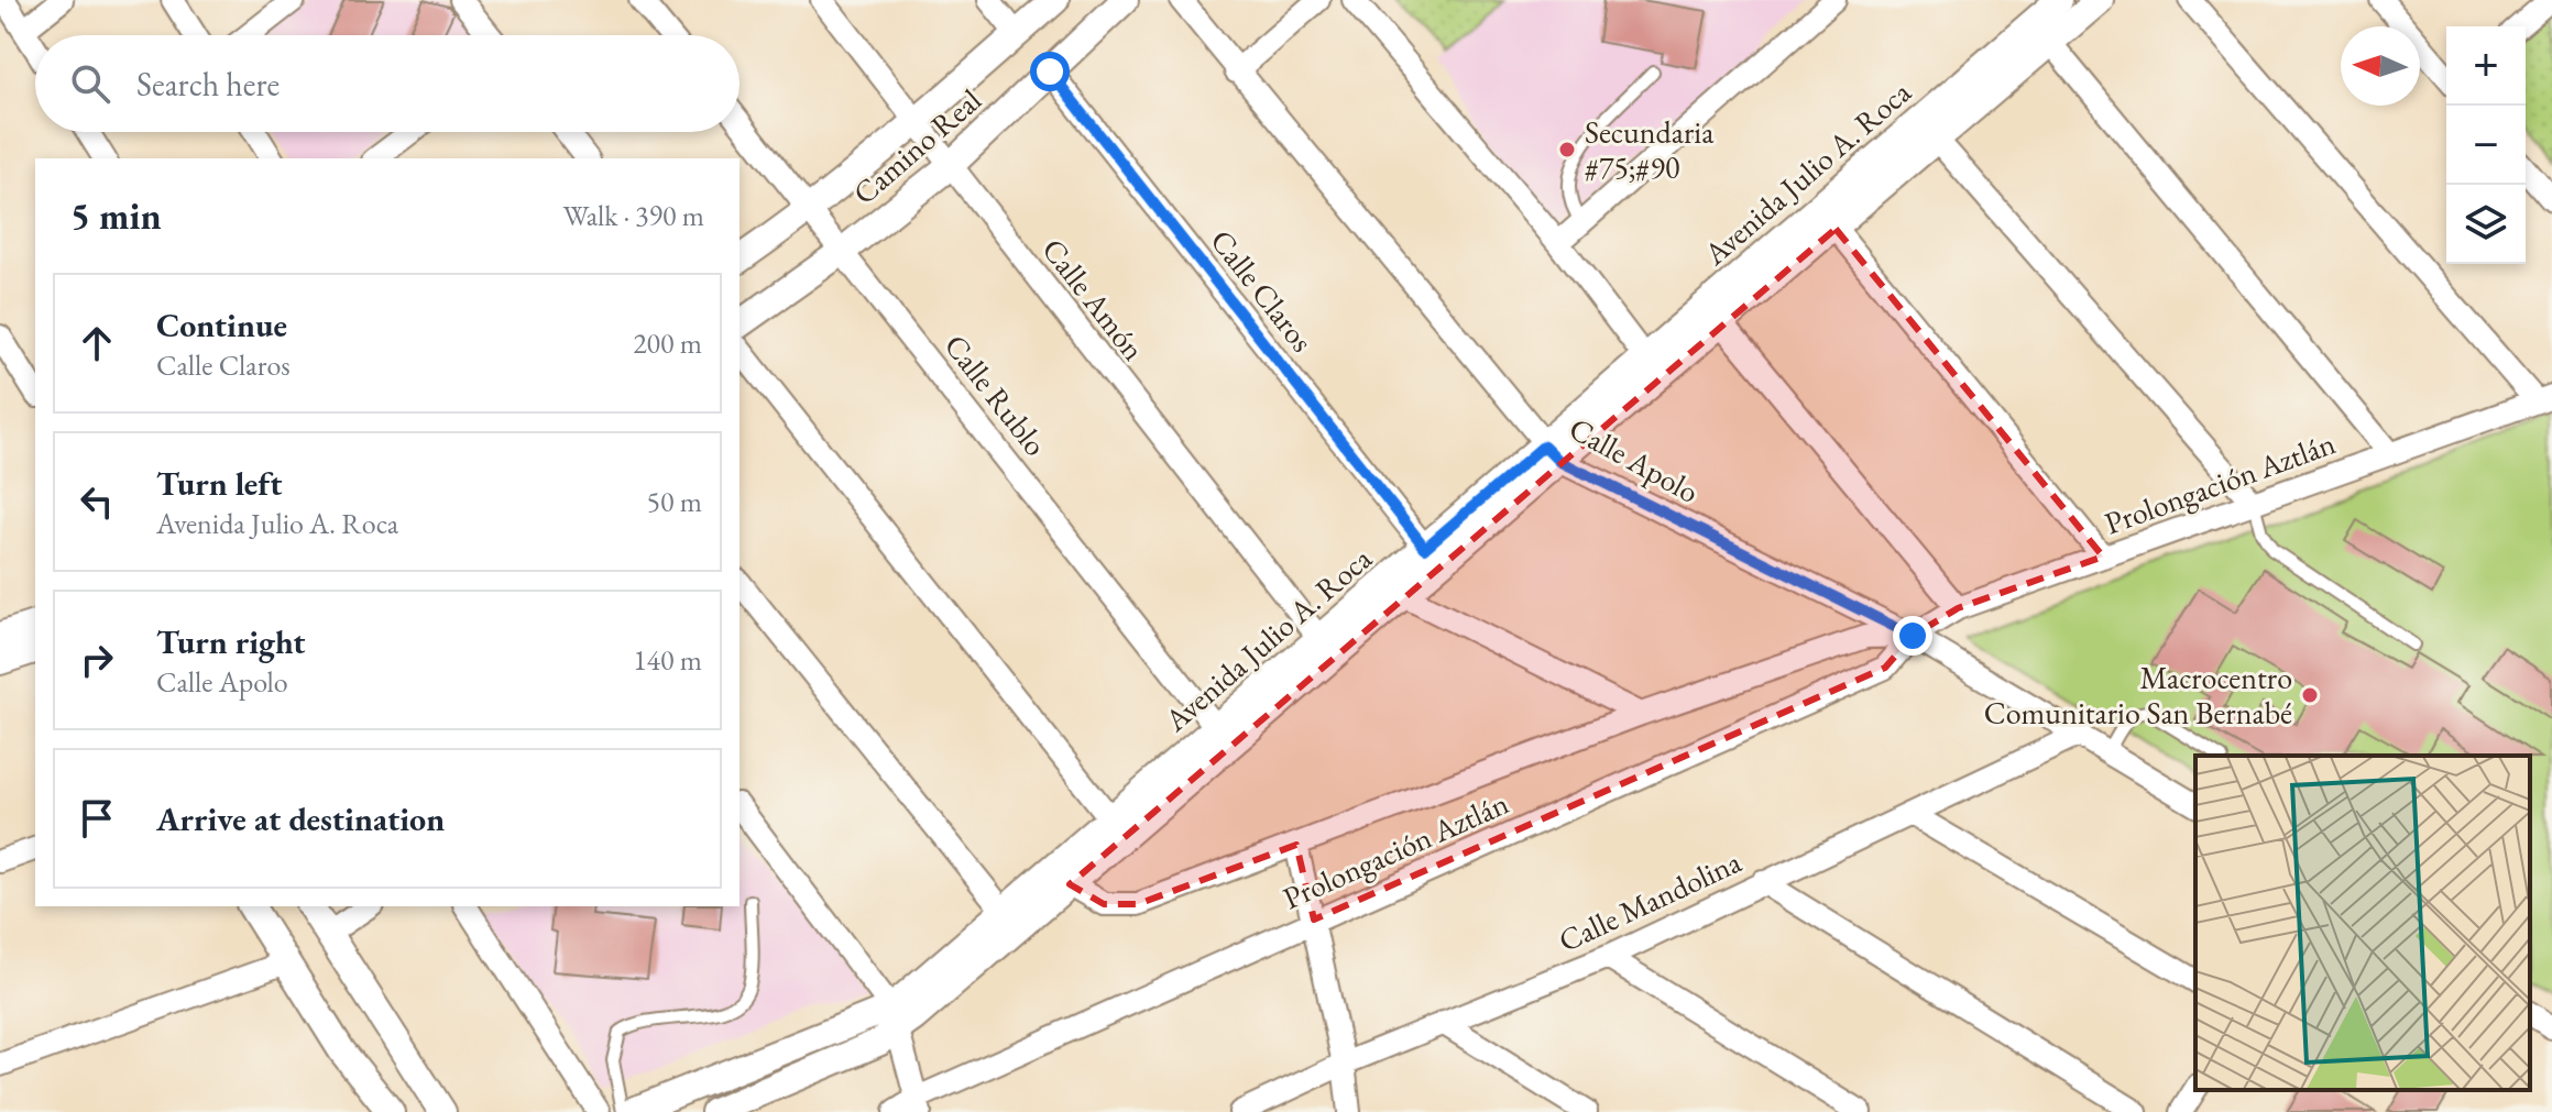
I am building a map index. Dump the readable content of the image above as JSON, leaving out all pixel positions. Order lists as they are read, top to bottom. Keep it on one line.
{"streets":{"street":["Camino Real","Avenida Julio A. Roca","Calle Claros","Calle Amón","Calle Rublo","Calle Apolo","Prolongación Aztlán","Calle Mandolina"]},"crossings":[["Camino Real","Calle Claros"],["Camino Real","Calle Amón"],["Camino Real","Calle Rublo"],["Avenida Julio A. Roca","Calle Claros"],["Avenida Julio A. Roca","Calle Amón"],["Avenida Julio A. Roca","Calle Rublo"],["Avenida Julio A. Roca","Calle Apolo"],["Avenida Julio A. Roca","Prolongación Aztlán"],["Calle Apolo","Prolongación Aztlán"],["Calle Apolo","Calle Mandolina"]],"places":["Secundaria #75;#90","Macrocentro Comunitario San Bernabé"],"north":"left","page":{"map_buttons":["+","−"],"search":"Search here","heading":["5 min","Walk · 390 m"],"list":[["Continue","Calle Claros","200 m"],["Turn left","Avenida Julio A. Roca","50 m"],["Turn right","Calle Apolo","140 m"],"Arrive at destination"]}}
